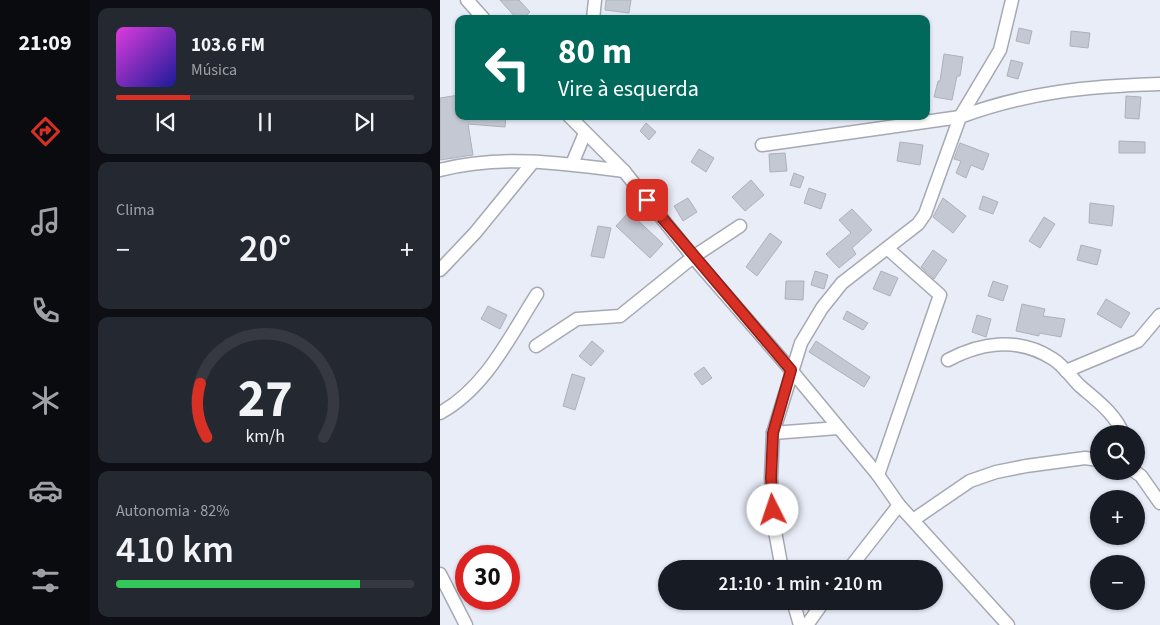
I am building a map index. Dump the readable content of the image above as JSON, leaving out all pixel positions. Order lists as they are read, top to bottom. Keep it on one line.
{"page":{"tabs":"21:09","turn":["80 m","Vire à esquerda"],"song":["103.6 FM","Música"],"tile":["Clima",["Autonomia · 82%","410 km"]],"heat":["−","20°","+"],"map_buttons":["+","−"],"limit":"30","trip":"21:10 · 1 min · 210 m","gauge":["27","km/h"]}}
